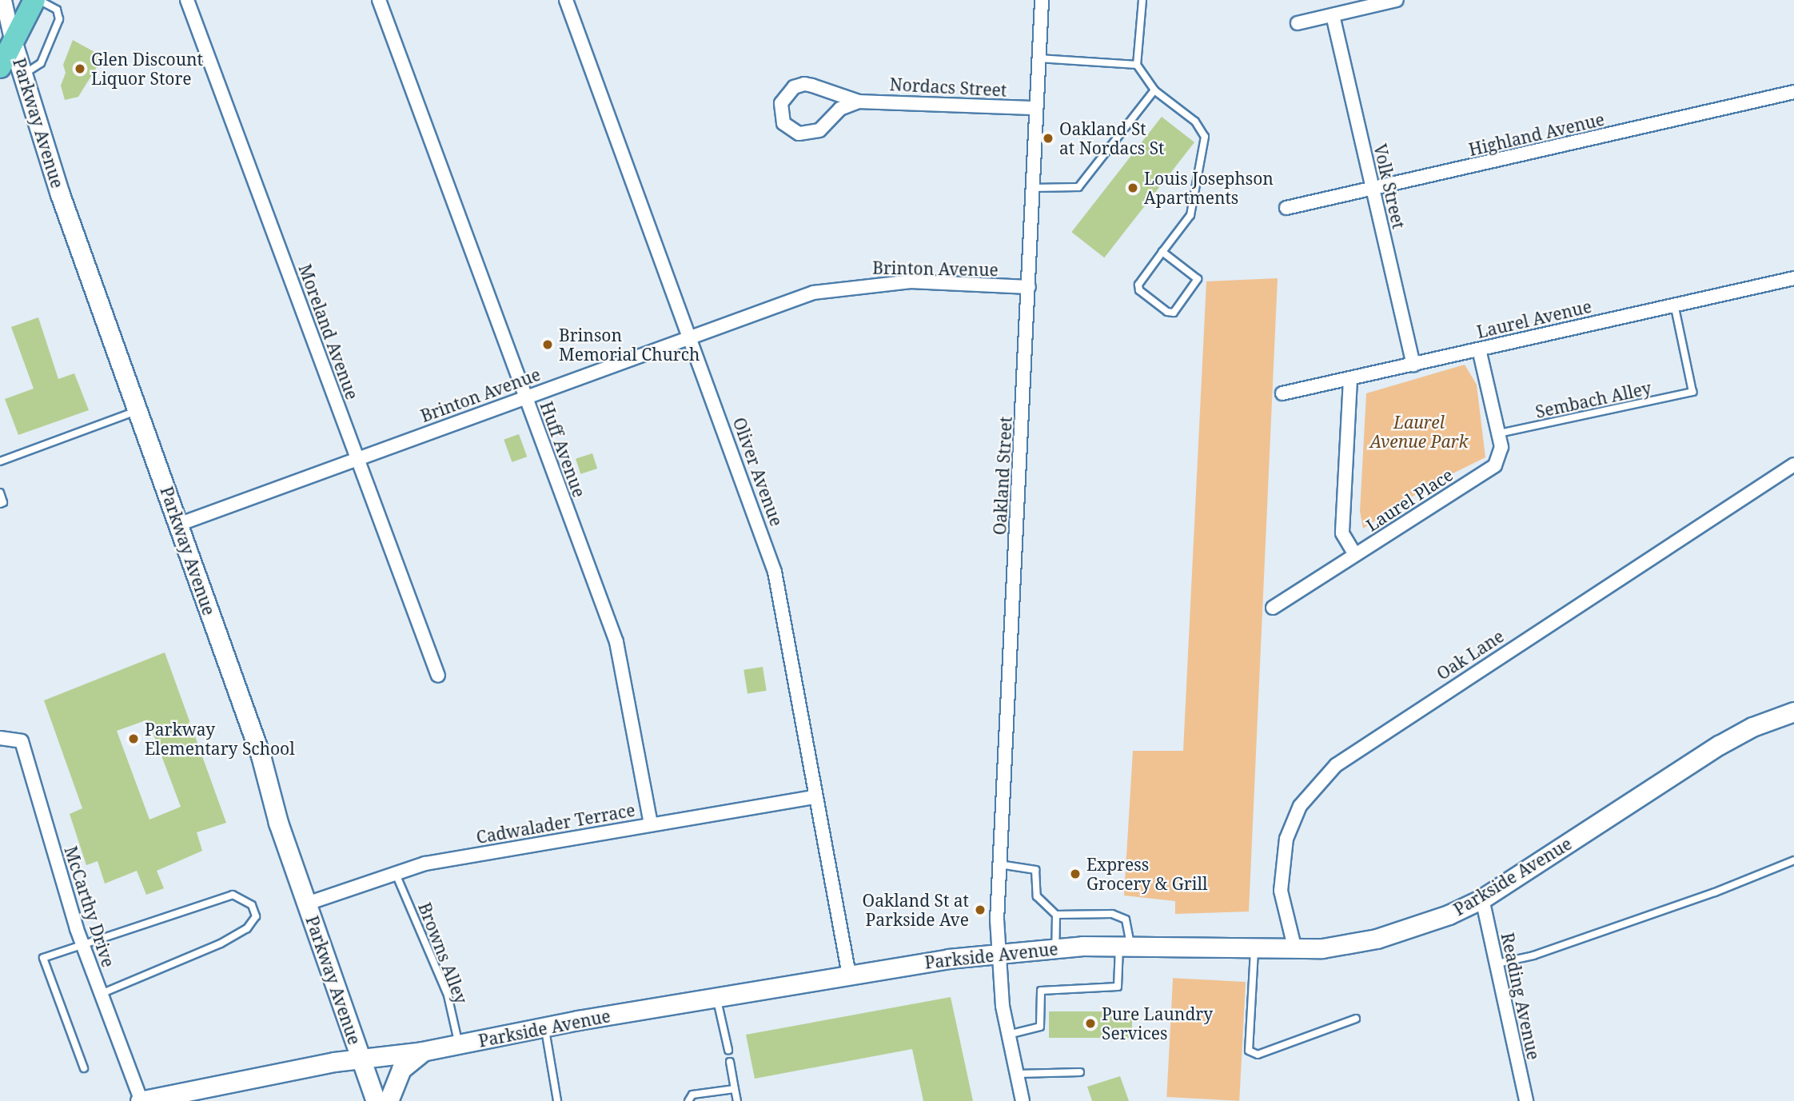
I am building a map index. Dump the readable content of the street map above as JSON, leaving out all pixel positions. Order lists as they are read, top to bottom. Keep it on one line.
{"streets":{"main road":["Parkway Avenue","Parkside Avenue"],"street":["Nordacs Street","Highland Avenue","Volk Street","Brinton Avenue","Laurel Avenue","Moreland Avenue","Huff Avenue","Oliver Avenue","Oakland Street","Laurel Place","Oak Lane","Cadwalader Terrace","McCarthy Drive","Reading Avenue"],"lane":["Sembach Alley","Browns Alley"]},"crossings":[["Nordacs Street","Oakland Street"],["Parkway Avenue","Brinton Avenue"],["Parkway Avenue","Cadwalader Terrace"],["Parkway Avenue","Parkside Avenue"],["Highland Avenue","Volk Street"],["Volk Street","Laurel Avenue"],["Brinton Avenue","Moreland Avenue"],["Brinton Avenue","Huff Avenue"],["Brinton Avenue","Oliver Avenue"],["Brinton Avenue","Oakland Street"],["Laurel Avenue","Sembach Alley"],["Laurel Avenue","Laurel Place"],["Sembach Alley","Laurel Place"],["Huff Avenue","Cadwalader Terrace"],["Oliver Avenue","Cadwalader Terrace"],["Oliver Avenue","Parkside Avenue"],["Oakland Street","Parkside Avenue"],["Oak Lane","Parkside Avenue"],["Cadwalader Terrace","Browns Alley"],["Parkside Avenue","McCarthy Drive"],["Parkside Avenue","Browns Alley"],["Parkside Avenue","Reading Avenue"]],"parks":["Laurel Avenue Park"],"places":["Glen Discount Liquor Store","Oakland St at Nordacs St","Louis Josephson Apartments","Brinson Memorial Church","Parkway Elementary School","Express Grocery & Grill","Oakland St at Parkside Ave","Pure Laundry Services"]}
